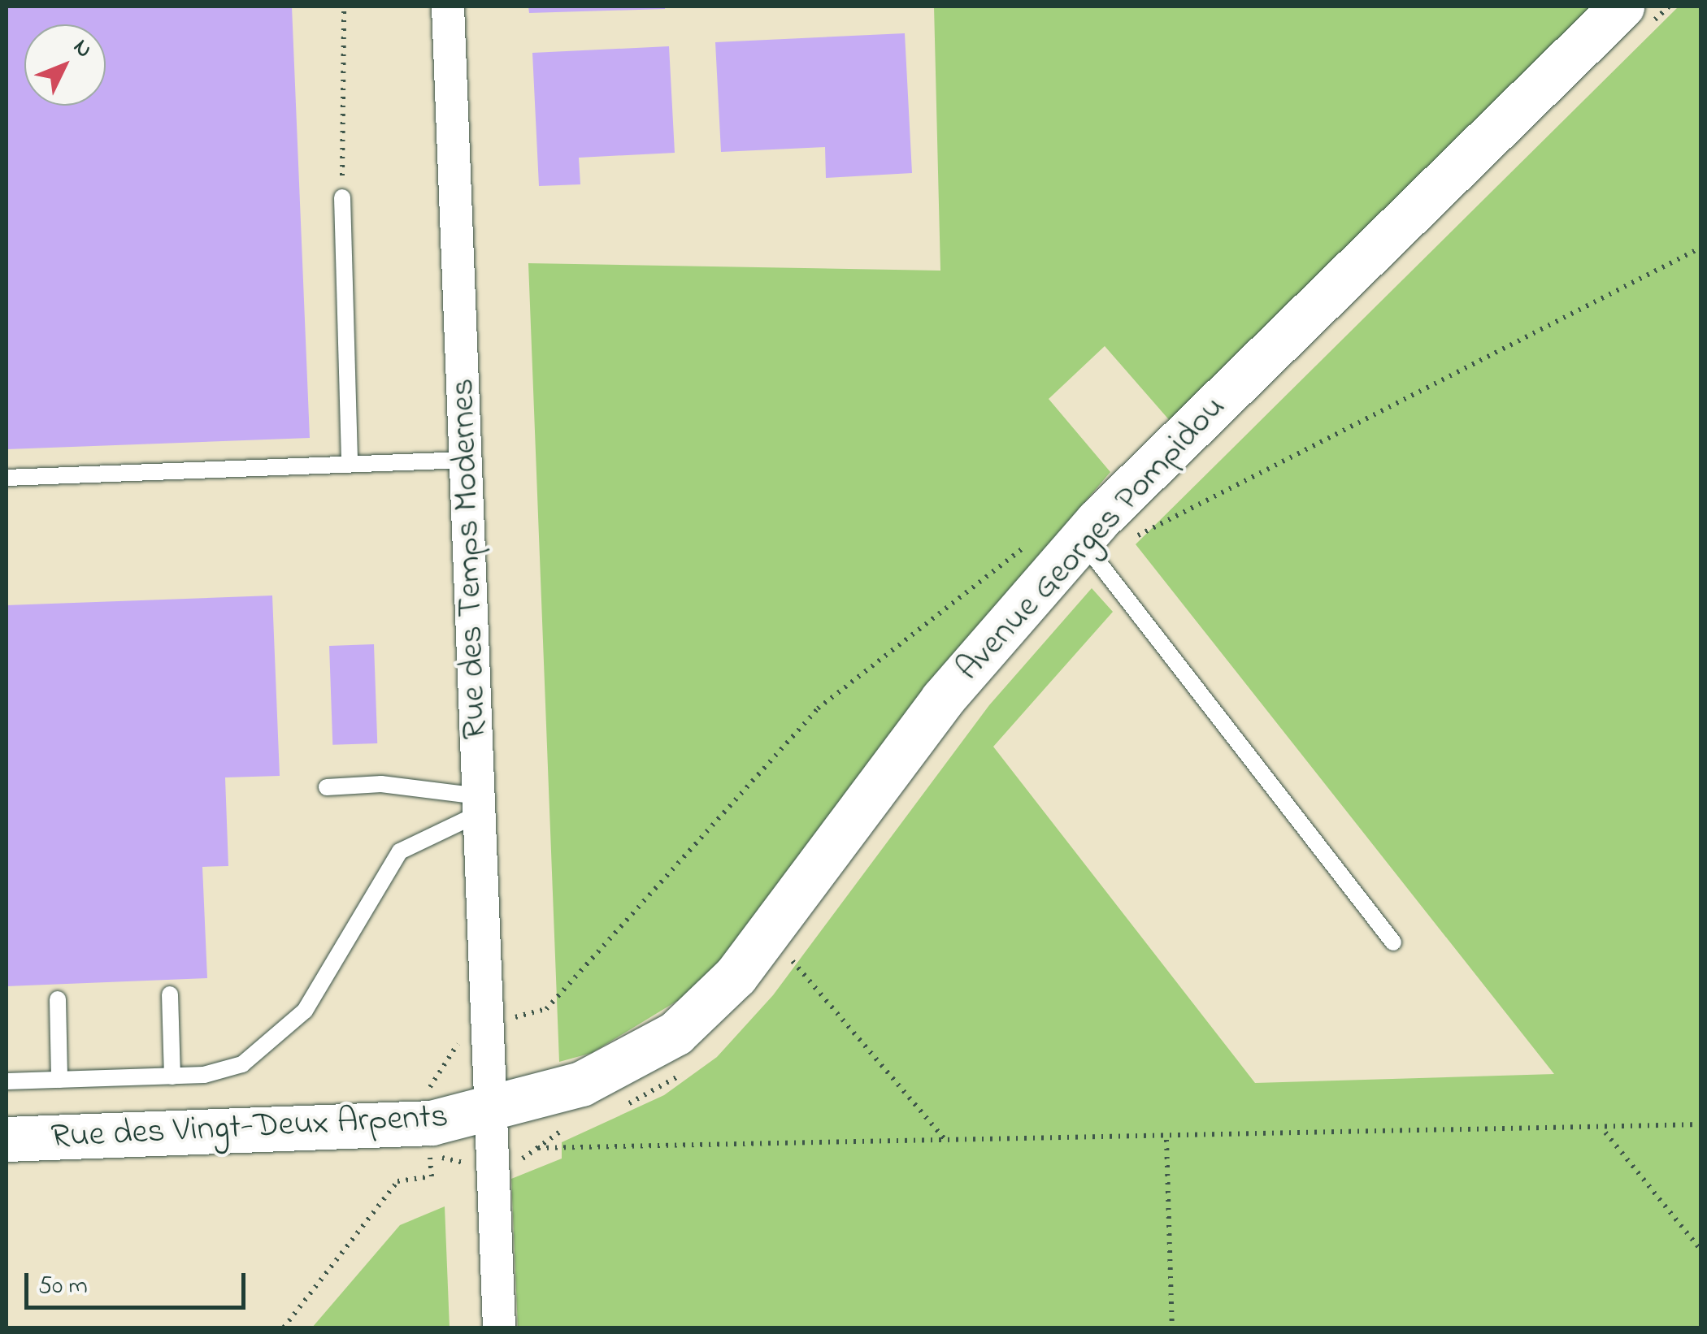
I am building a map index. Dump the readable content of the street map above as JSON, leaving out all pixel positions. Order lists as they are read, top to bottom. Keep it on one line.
{"streets":{"main road":["Avenue Georges Pompidou","Rue des Vingt-Deux Arpents"],"street":["Rue des Temps Modernes"]},"crossings":[["Avenue Georges Pompidou","Rue des Temps Modernes"],["Avenue Georges Pompidou","Rue des Vingt-Deux Arpents"],["Rue des Temps Modernes","Rue des Vingt-Deux Arpents"]],"scale_bar":"50 m","north":"top right"}
